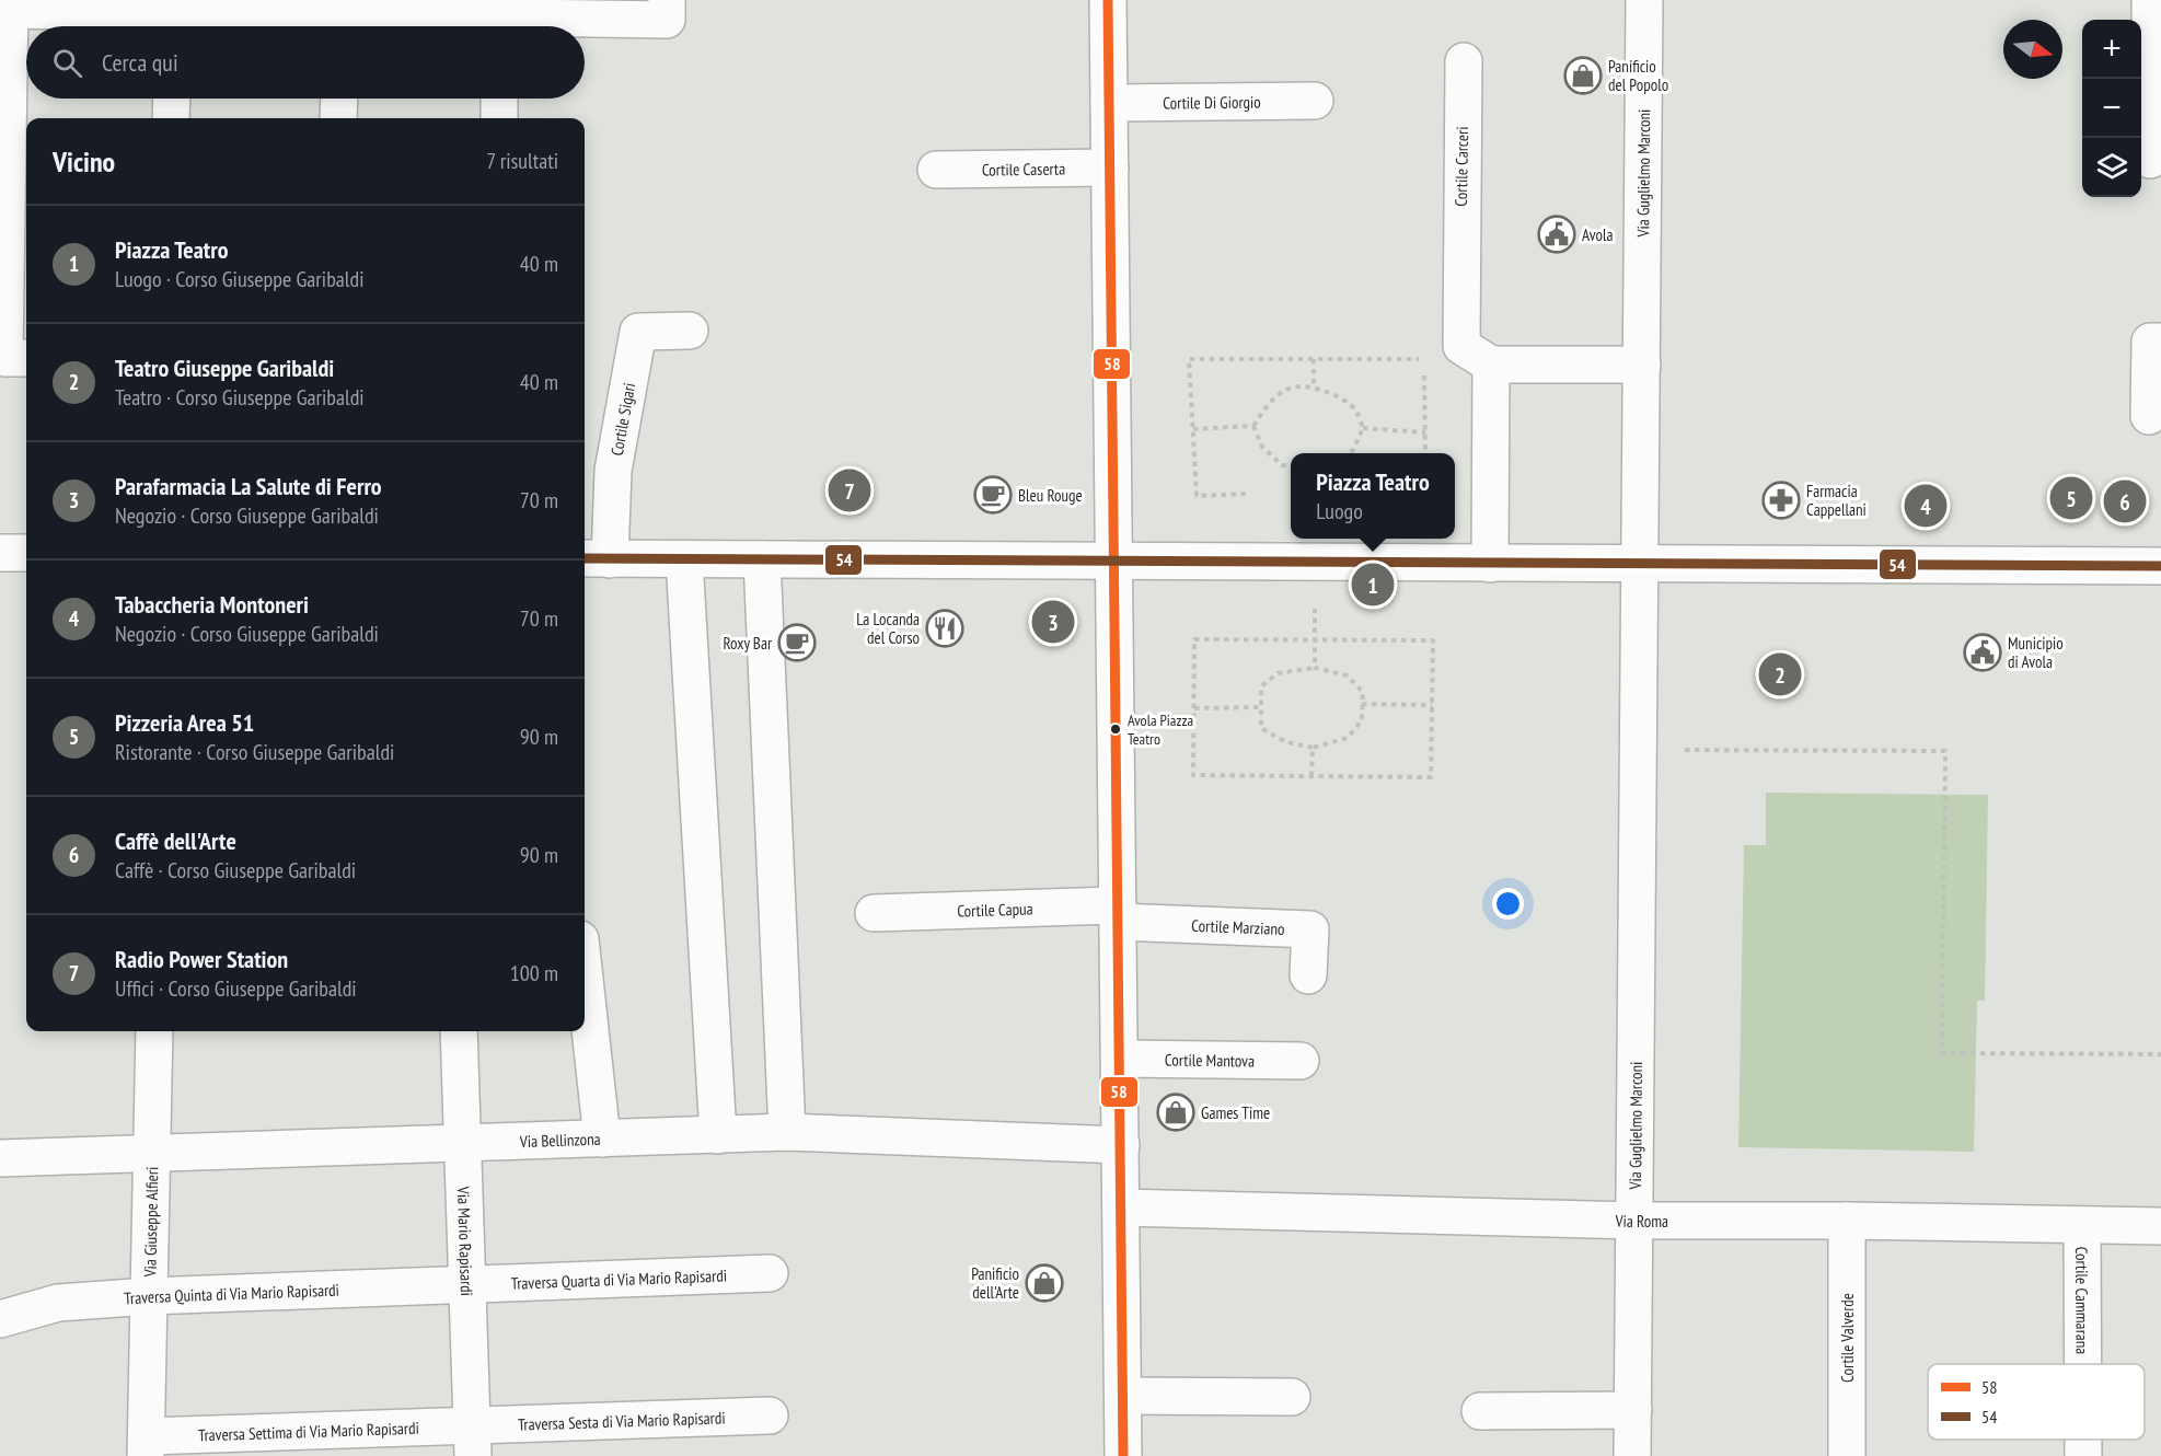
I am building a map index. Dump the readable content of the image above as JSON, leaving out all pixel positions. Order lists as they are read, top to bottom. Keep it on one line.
{"streets":{"street":["Cortile Di Giorgio","Cortile Carceri","Cortile Caserta","Via Guglielmo Marconi","Cortile Sigari","Cortile Capua","Cortile Marziano","Cortile Mantova","Via Bellinzona","Via Roma","Via Giuseppe Alfieri","Via Mario Rapisardi","Traversa Quarta di Via Mario Rapisardi","Traversa Quinta di Via Mario Rapisardi","Cortile Cammarana","Cortile Valverde","Traversa Sesta di Via Mario Rapisardi","Traversa Settima di Via Mario Rapisardi"]},"crossings":[["Via Guglielmo Marconi","Via Roma"],["Cortile Capua","Cortile Marziano"],["Via Bellinzona","Via Giuseppe Alfieri"],["Via Bellinzona","Via Mario Rapisardi"],["Via Roma","Cortile Cammarana"],["Via Roma","Cortile Valverde"],["Via Giuseppe Alfieri","Traversa Quinta di Via Mario Rapisardi"],["Via Giuseppe Alfieri","Traversa Settima di Via Mario Rapisardi"],["Via Mario Rapisardi","Traversa Quarta di Via Mario Rapisardi"],["Via Mario Rapisardi","Traversa Quinta di Via Mario Rapisardi"],["Via Mario Rapisardi","Traversa Sesta di Via Mario Rapisardi"],["Via Mario Rapisardi","Traversa Settima di Via Mario Rapisardi"],["Traversa Quarta di Via Mario Rapisardi","Traversa Quinta di Via Mario Rapisardi"],["Traversa Sesta di Via Mario Rapisardi","Traversa Settima di Via Mario Rapisardi"]],"places":{"shop":["Panificio del Popolo","Games Time","Panificio dell'Arte"],"public building":["Avola","Municipio di Avola"],"cafe":["Bleu Rouge","Roxy Bar"],"pharmacy":["Farmacia Cappellani"],"restaurant":["La Locanda del Corso"],"other":["Avola Piazza Teatro"]},"lines":["transit line 58","transit line 54"],"legend":["58","54"],"north":"right","page":{"map_buttons":["+","−"],"search":"Cerca qui","heading":["Vicino","7 risultati"],"list":[{"mark":"1","name":"Piazza Teatro","note":"Luogo · Corso Giuseppe Garibaldi","value":"40 m"},{"mark":"2","name":"Teatro Giuseppe Garibaldi","note":"Teatro · Corso Giuseppe Garibaldi","value":"40 m"},{"mark":"3","name":"Parafarmacia La Salute di Ferro","note":"Negozio · Corso Giuseppe Garibaldi","value":"70 m"},{"mark":"4","name":"Tabaccheria Montoneri","note":"Negozio · Corso Giuseppe Garibaldi","value":"70 m"},{"mark":"5","name":"Pizzeria Area 51","note":"Ristorante · Corso Giuseppe Garibaldi","value":"90 m"},{"mark":"6","name":"Caffè dell'Arte","note":"Caffè · Corso Giuseppe Garibaldi","value":"90 m"},{"mark":"7","name":"Radio Power Station","note":"Uffici · Corso Giuseppe Garibaldi","value":"100 m"}],"popup":["Piazza Teatro","Luogo"],"pins":["7","5","6","4","1","3","2"]}}
